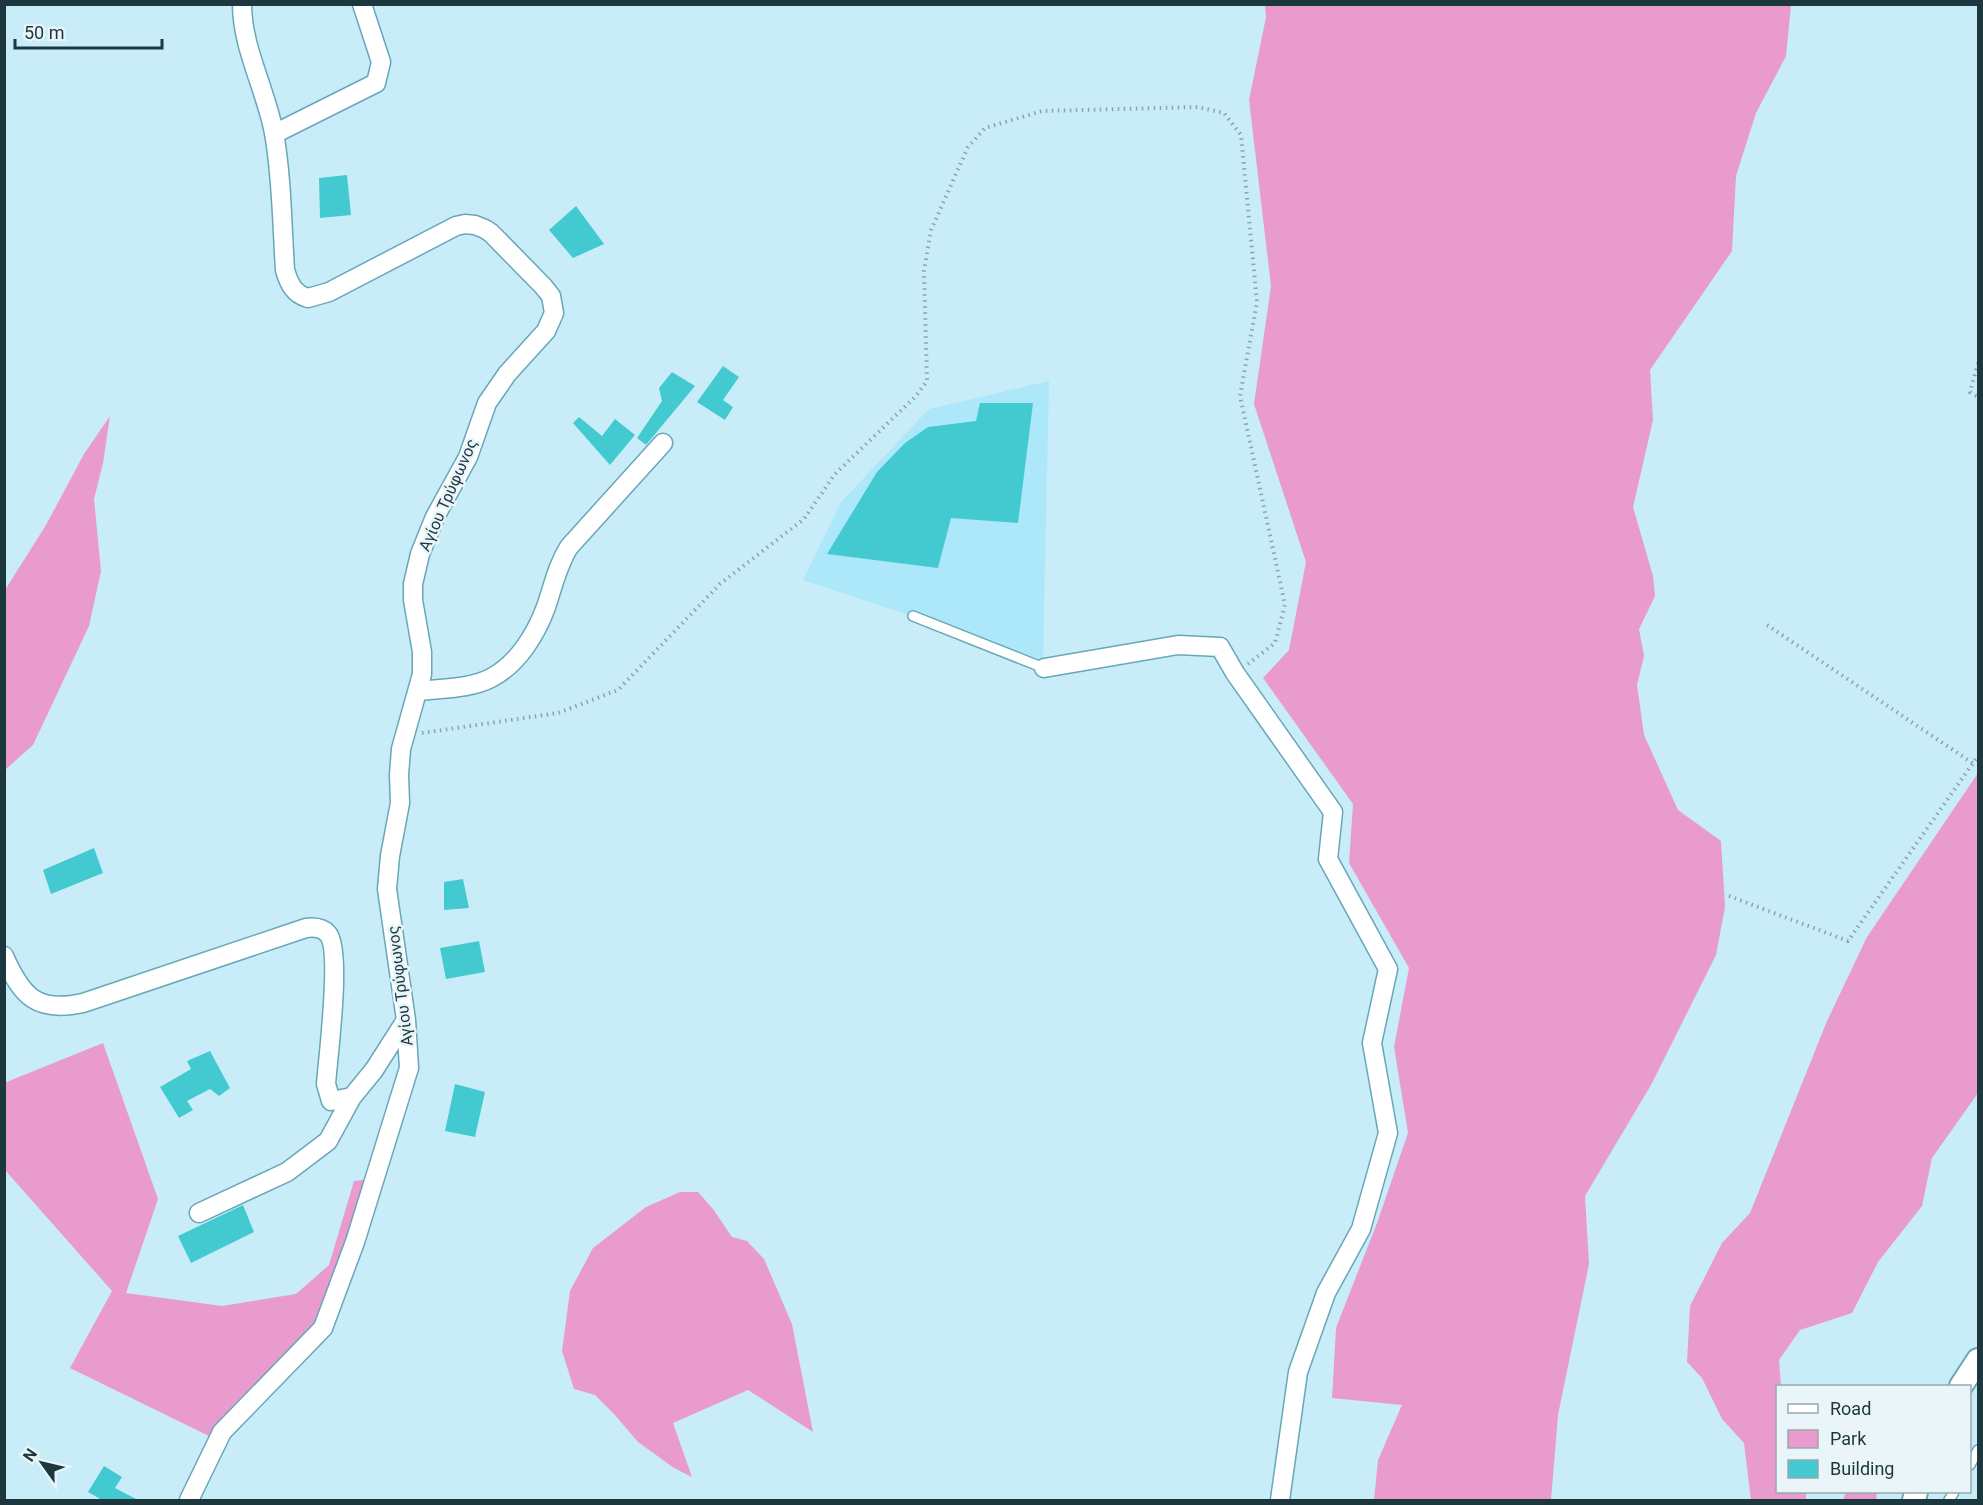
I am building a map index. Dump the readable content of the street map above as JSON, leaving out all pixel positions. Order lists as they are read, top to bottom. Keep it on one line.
{"streets":{"street":["Αγίου Τρύφωνος"]},"legend":["Road","Park","Building"],"scale_bar":"50 m","north":"top left"}
